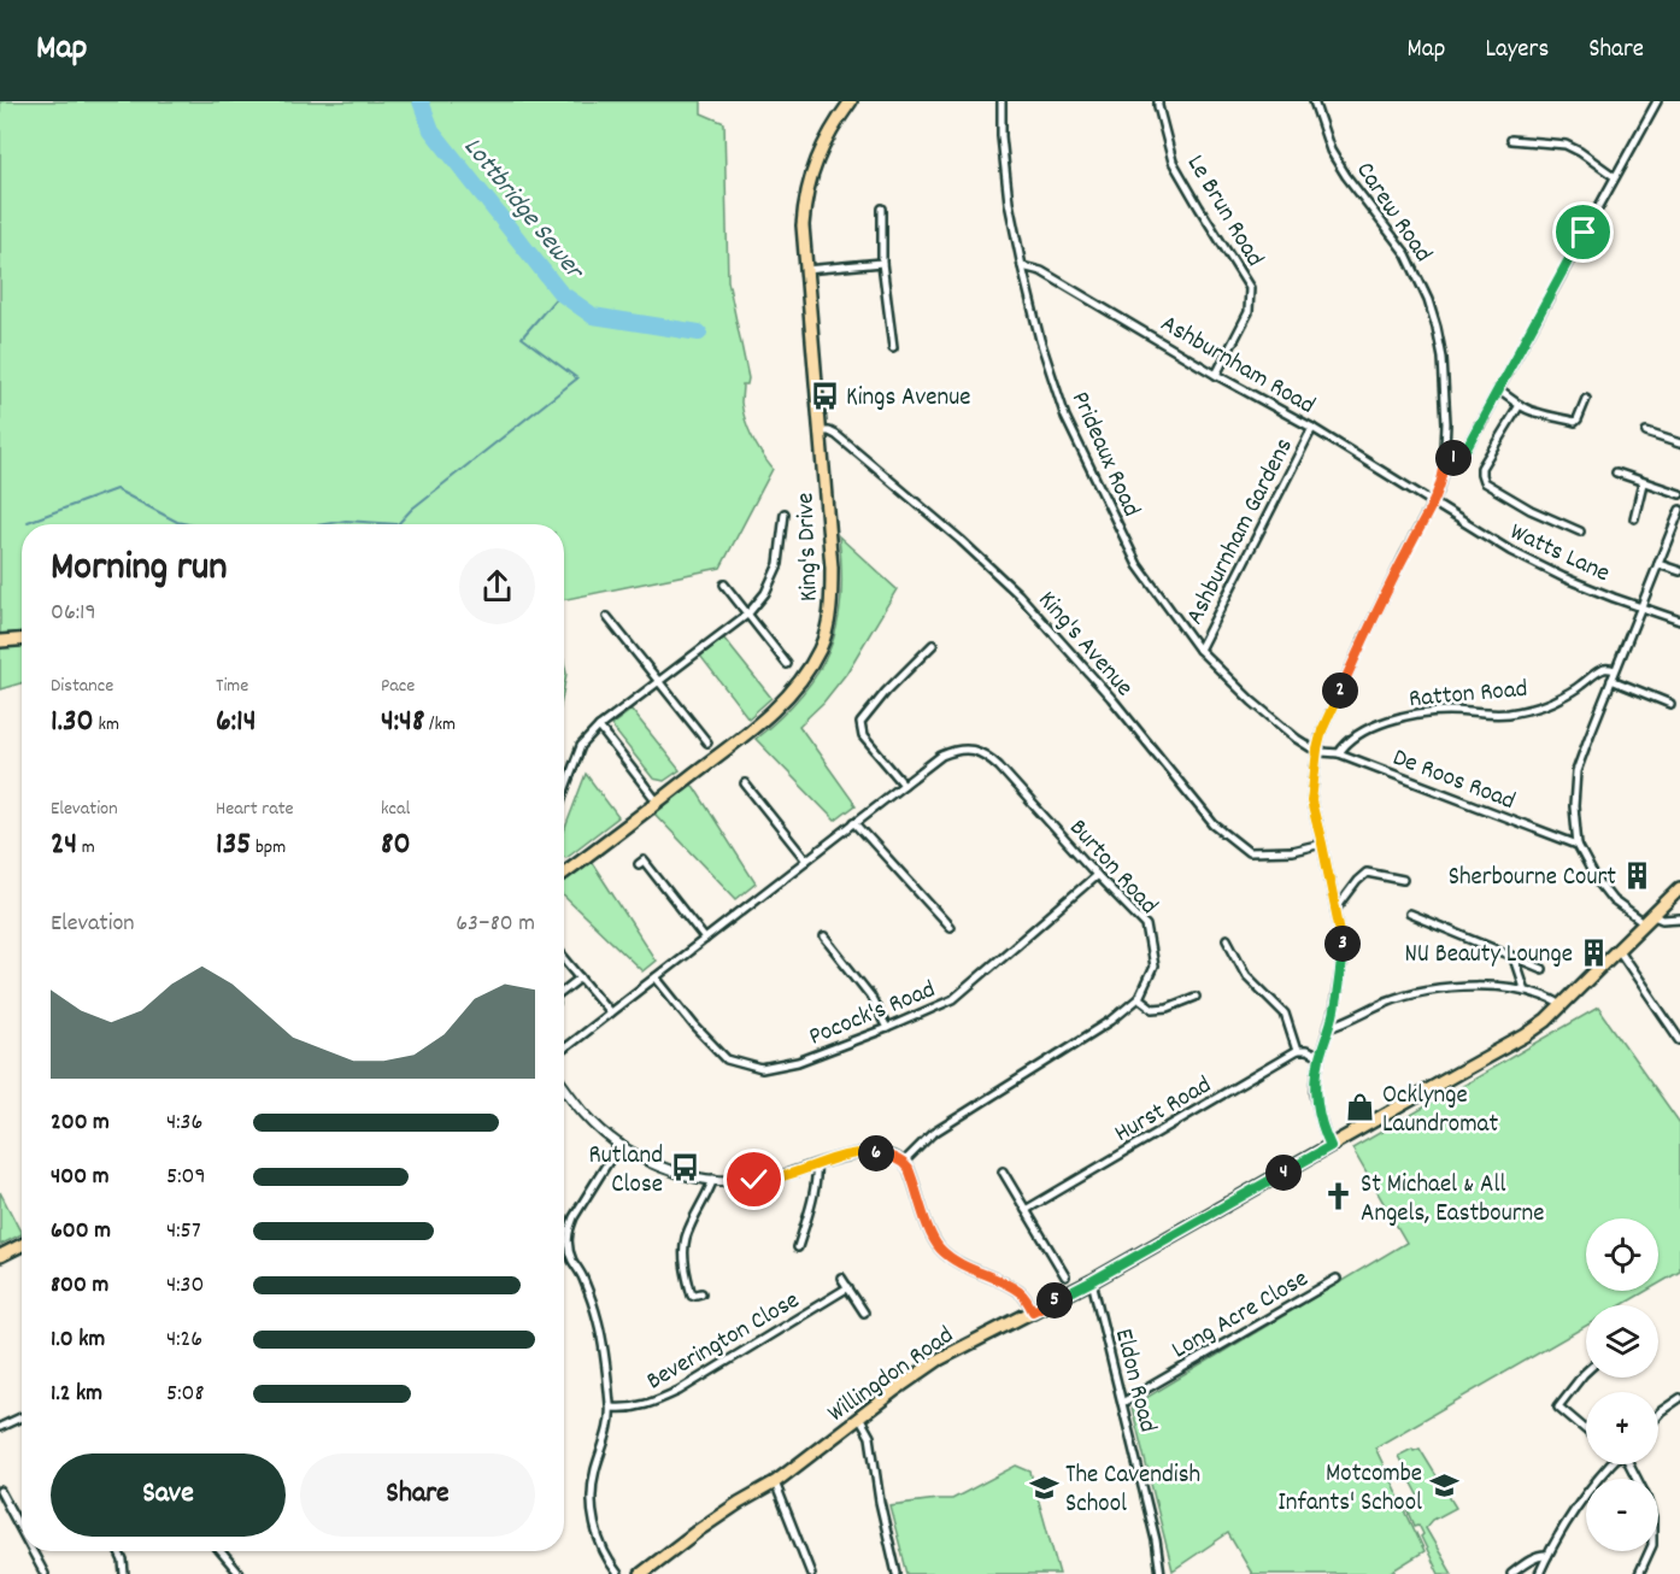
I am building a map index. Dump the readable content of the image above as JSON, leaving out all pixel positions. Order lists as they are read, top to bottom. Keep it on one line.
{"streets":{"main road":["King's Drive","Willingdon Road"],"street":["Le Brun Road","Carew Road","Ashburnham Road","Prideaux Road","Ashburnham Gardens","Watts Lane","King's Avenue","Ratton Road","De Roos Road","Burton Road","Pocock's Road","Hurst Road","Long Acre Close","Beverington Close","Eldon Road"]},"crossings":[["Le Brun Road","Ashburnham Road"],["Carew Road","Ashburnham Road"],["Carew Road","Prideaux Road"],["Carew Road","Watts Lane"],["Carew Road","King's Avenue"],["Carew Road","De Roos Road"],["Carew Road","Willingdon Road"],["Ashburnham Road","Prideaux Road"],["Ashburnham Road","Ashburnham Gardens"],["Ashburnham Road","Watts Lane"],["Prideaux Road","Ashburnham Gardens"],["Prideaux Road","De Roos Road"],["King's Drive","King's Avenue"],["Ratton Road","De Roos Road"],["Burton Road","Pocock's Road"],["Long Acre Close","Eldon Road"],["Willingdon Road","Eldon Road"]],"water":["Lottbridge Sewer"],"places":{"bus stop":["Kings Avenue","Rutland Close"],"building":["Sherbourne Court","NU Beauty Lounge"],"shop":["Ocklynge Laundromat"],"church":["St Michael & All Angels, Eastbourne"],"school or university":["Motcombe Infants' School","The Cavendish School"]},"page":{"header":"Map","nav":["Map","Layers","Share"],"pins":["1","2","3","6","4","5"],"heading":["Morning run","06:19"],"stats":[["Distance","1.30 km"],["Time","6:14"],["Pace","4:48 /km"],["Elevation","24 m"],["Heart rate","135 bpm"],["kcal","80"]],"chart":["Elevation","63–80 m"],"list":[{"name":"200 m","note":"4:36"},{"name":"400 m","note":"5:09"},{"name":"600 m","note":"4:57"},{"name":"800 m","note":"4:30"},{"name":"1.0 km","note":"4:26"},{"name":"1.2 km","note":"5:08"}],"map_buttons":["+","−"],"buttons":["Save","Share"]}}
